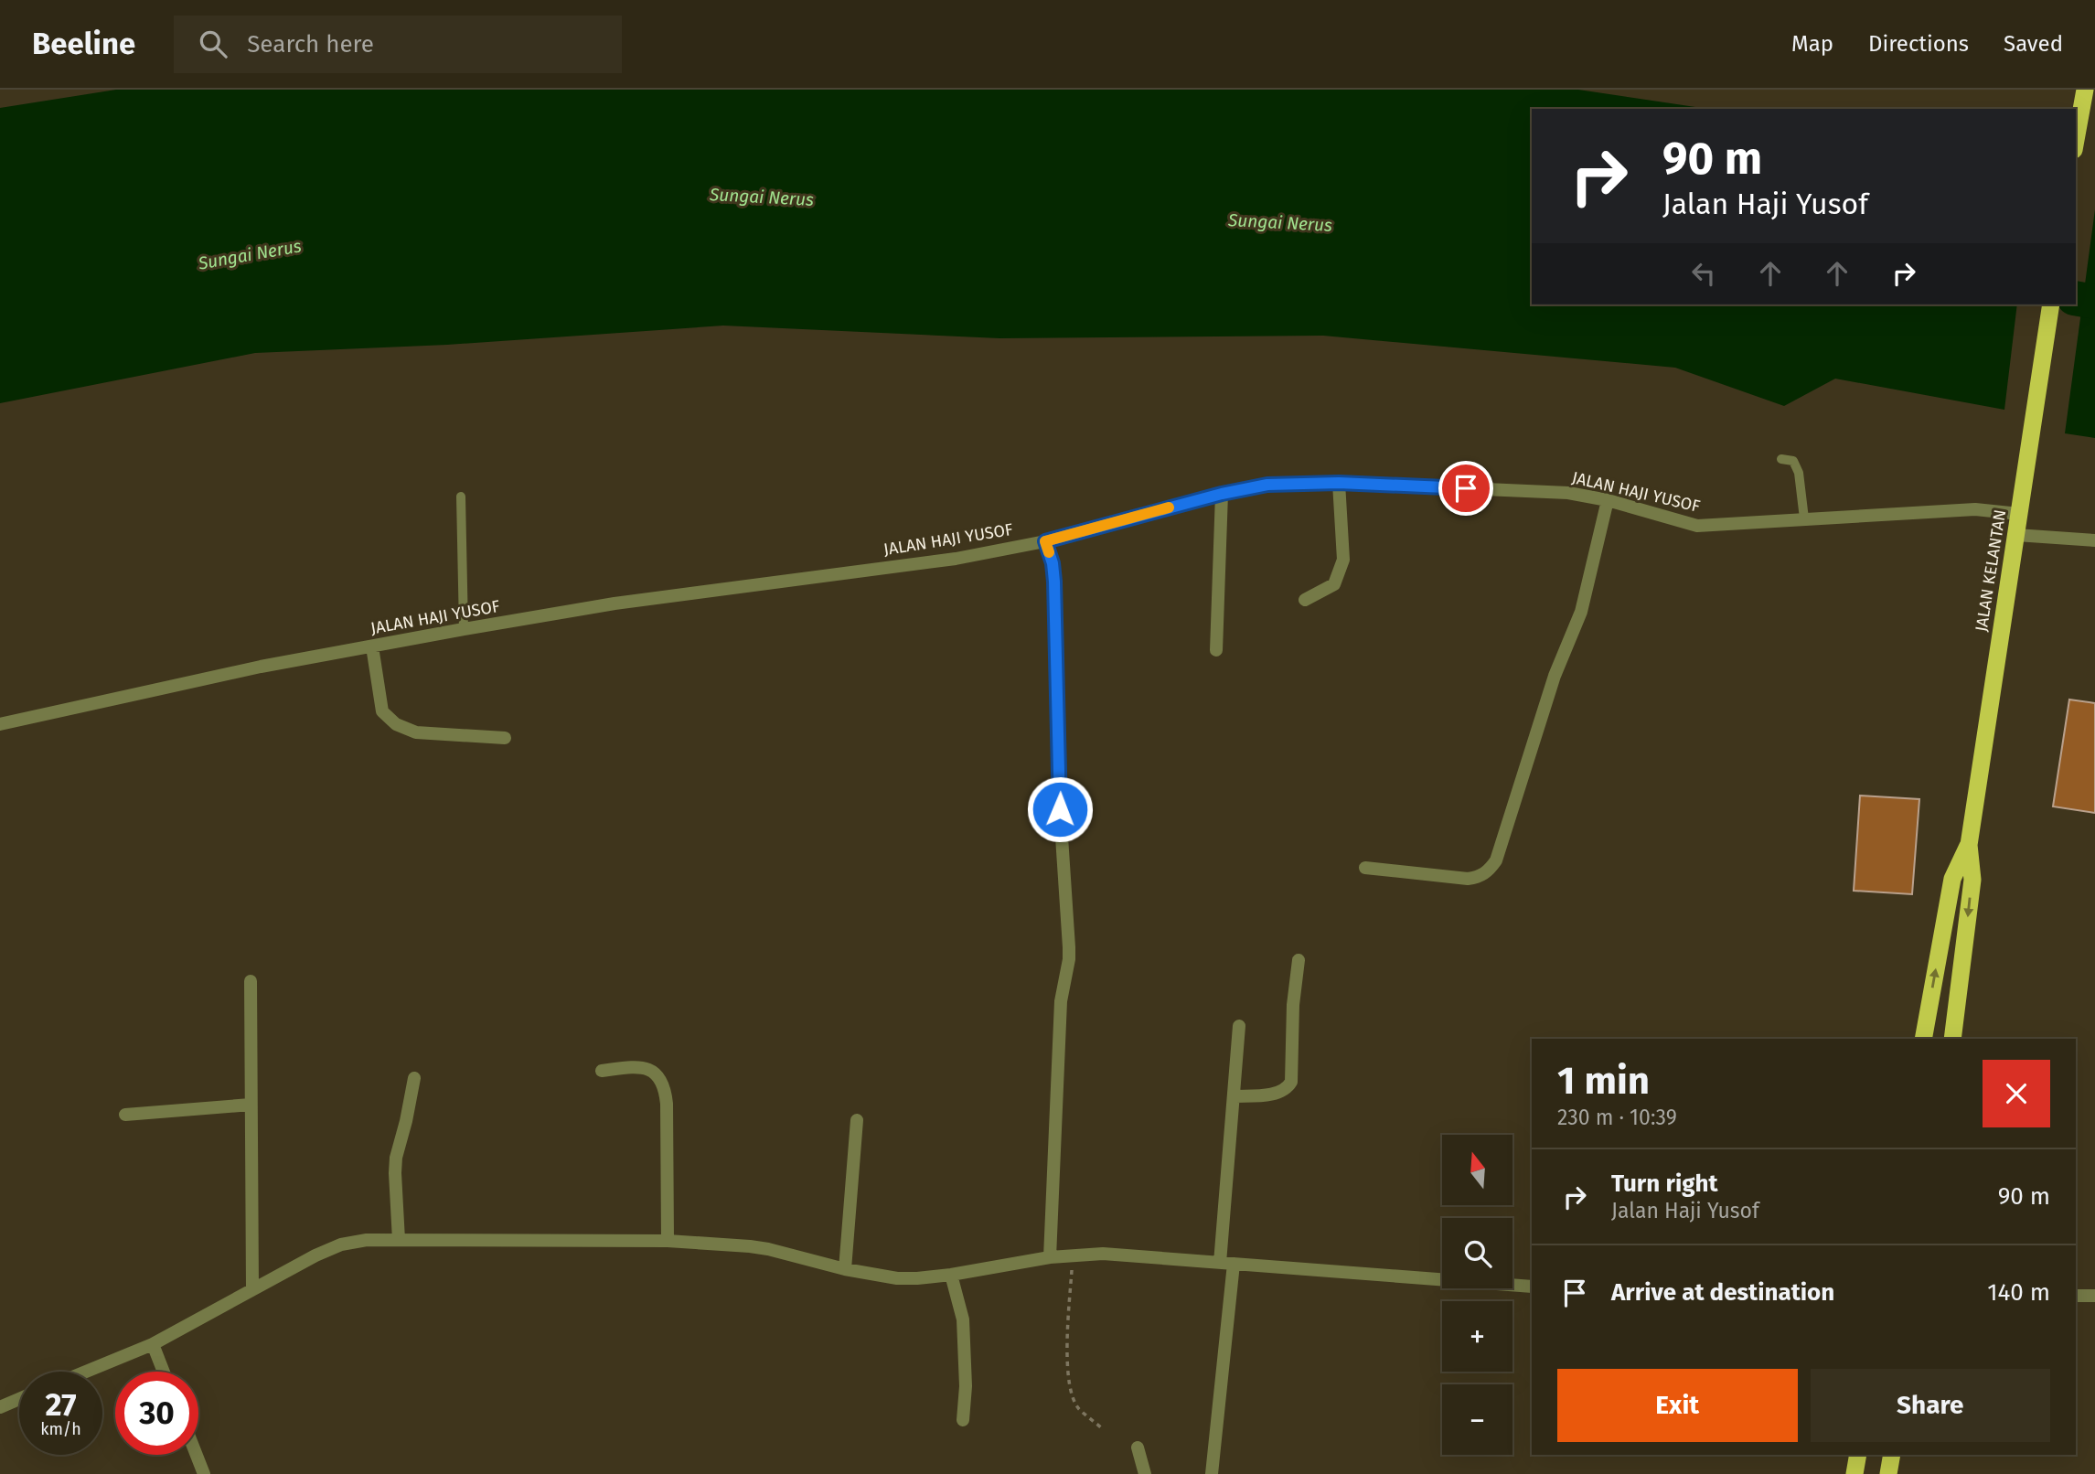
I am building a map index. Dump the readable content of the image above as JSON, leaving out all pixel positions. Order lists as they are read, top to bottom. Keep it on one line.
{"streets":{"highway":["JALAN KELANTAN"],"street":["JALAN HAJI YUSOF"]},"crossings":[["JALAN HAJI YUSOF","JALAN KELANTAN"]],"water":["Sungai Nerus"],"north":"top","page":{"header":"Beeline","search":"Search here","nav":["Map","Directions","Saved"],"turn":["90 m","Jalan Haji Yusof"],"heading":["1 min","230 m · 10:39"],"map_buttons":["+","−"],"list":[{"name":"Turn right","note":"Jalan Haji Yusof","value":"90 m"},{"name":"Arrive at destination","value":"140 m"}],"buttons":["Exit","Share"],"speed":"27 km/h","limit":"30"}}
